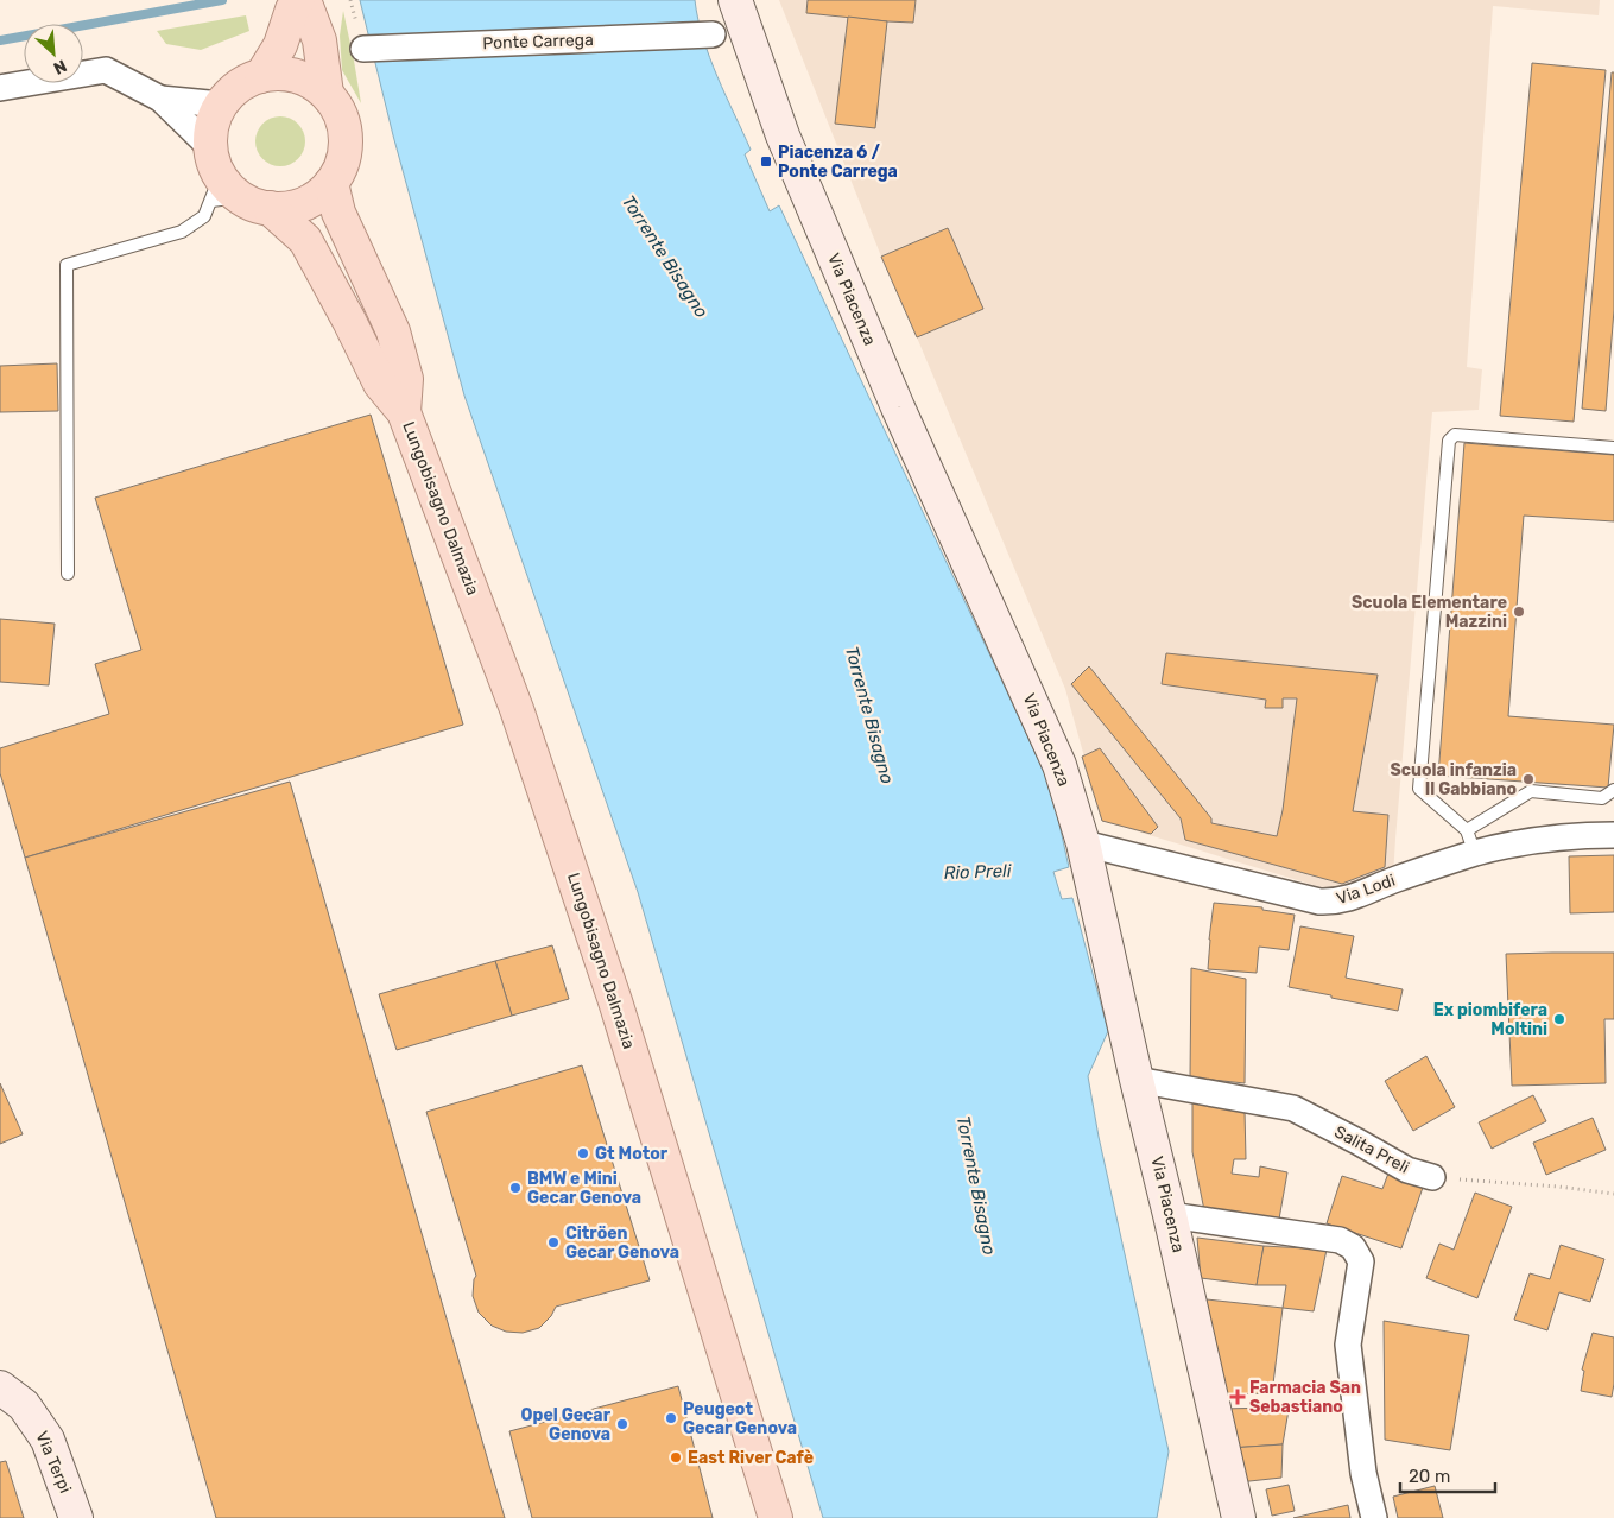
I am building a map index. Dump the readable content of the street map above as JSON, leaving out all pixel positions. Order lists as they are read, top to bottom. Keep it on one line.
{"streets":{"main road":["Via Piacenza","Lungobisagno Dalmazia","Via Terpi"],"street":["Ponte Carrega","Via Lodi","Salita Preli"]},"crossings":[["Via Piacenza","Via Lodi"],["Via Piacenza","Salita Preli"]],"water":["Torrente Bisagno","Rio Preli"],"places":{"transit":["Piacenza 6 / Ponte Carrega"],"other":["Scuola Elementare Mazzini","Scuola infanzia Il Gabbiano","Ex piombifera Moltini","Gt Motor","BMW e Mini Gecar Genova","Citröen Gecar Genova","Peugeot Gecar Genova","Opel Gecar Genova","East River Cafè"],"health":["Farmacia San Sebastiano"]},"scale_bar":"20 m","north":"bottom right"}
